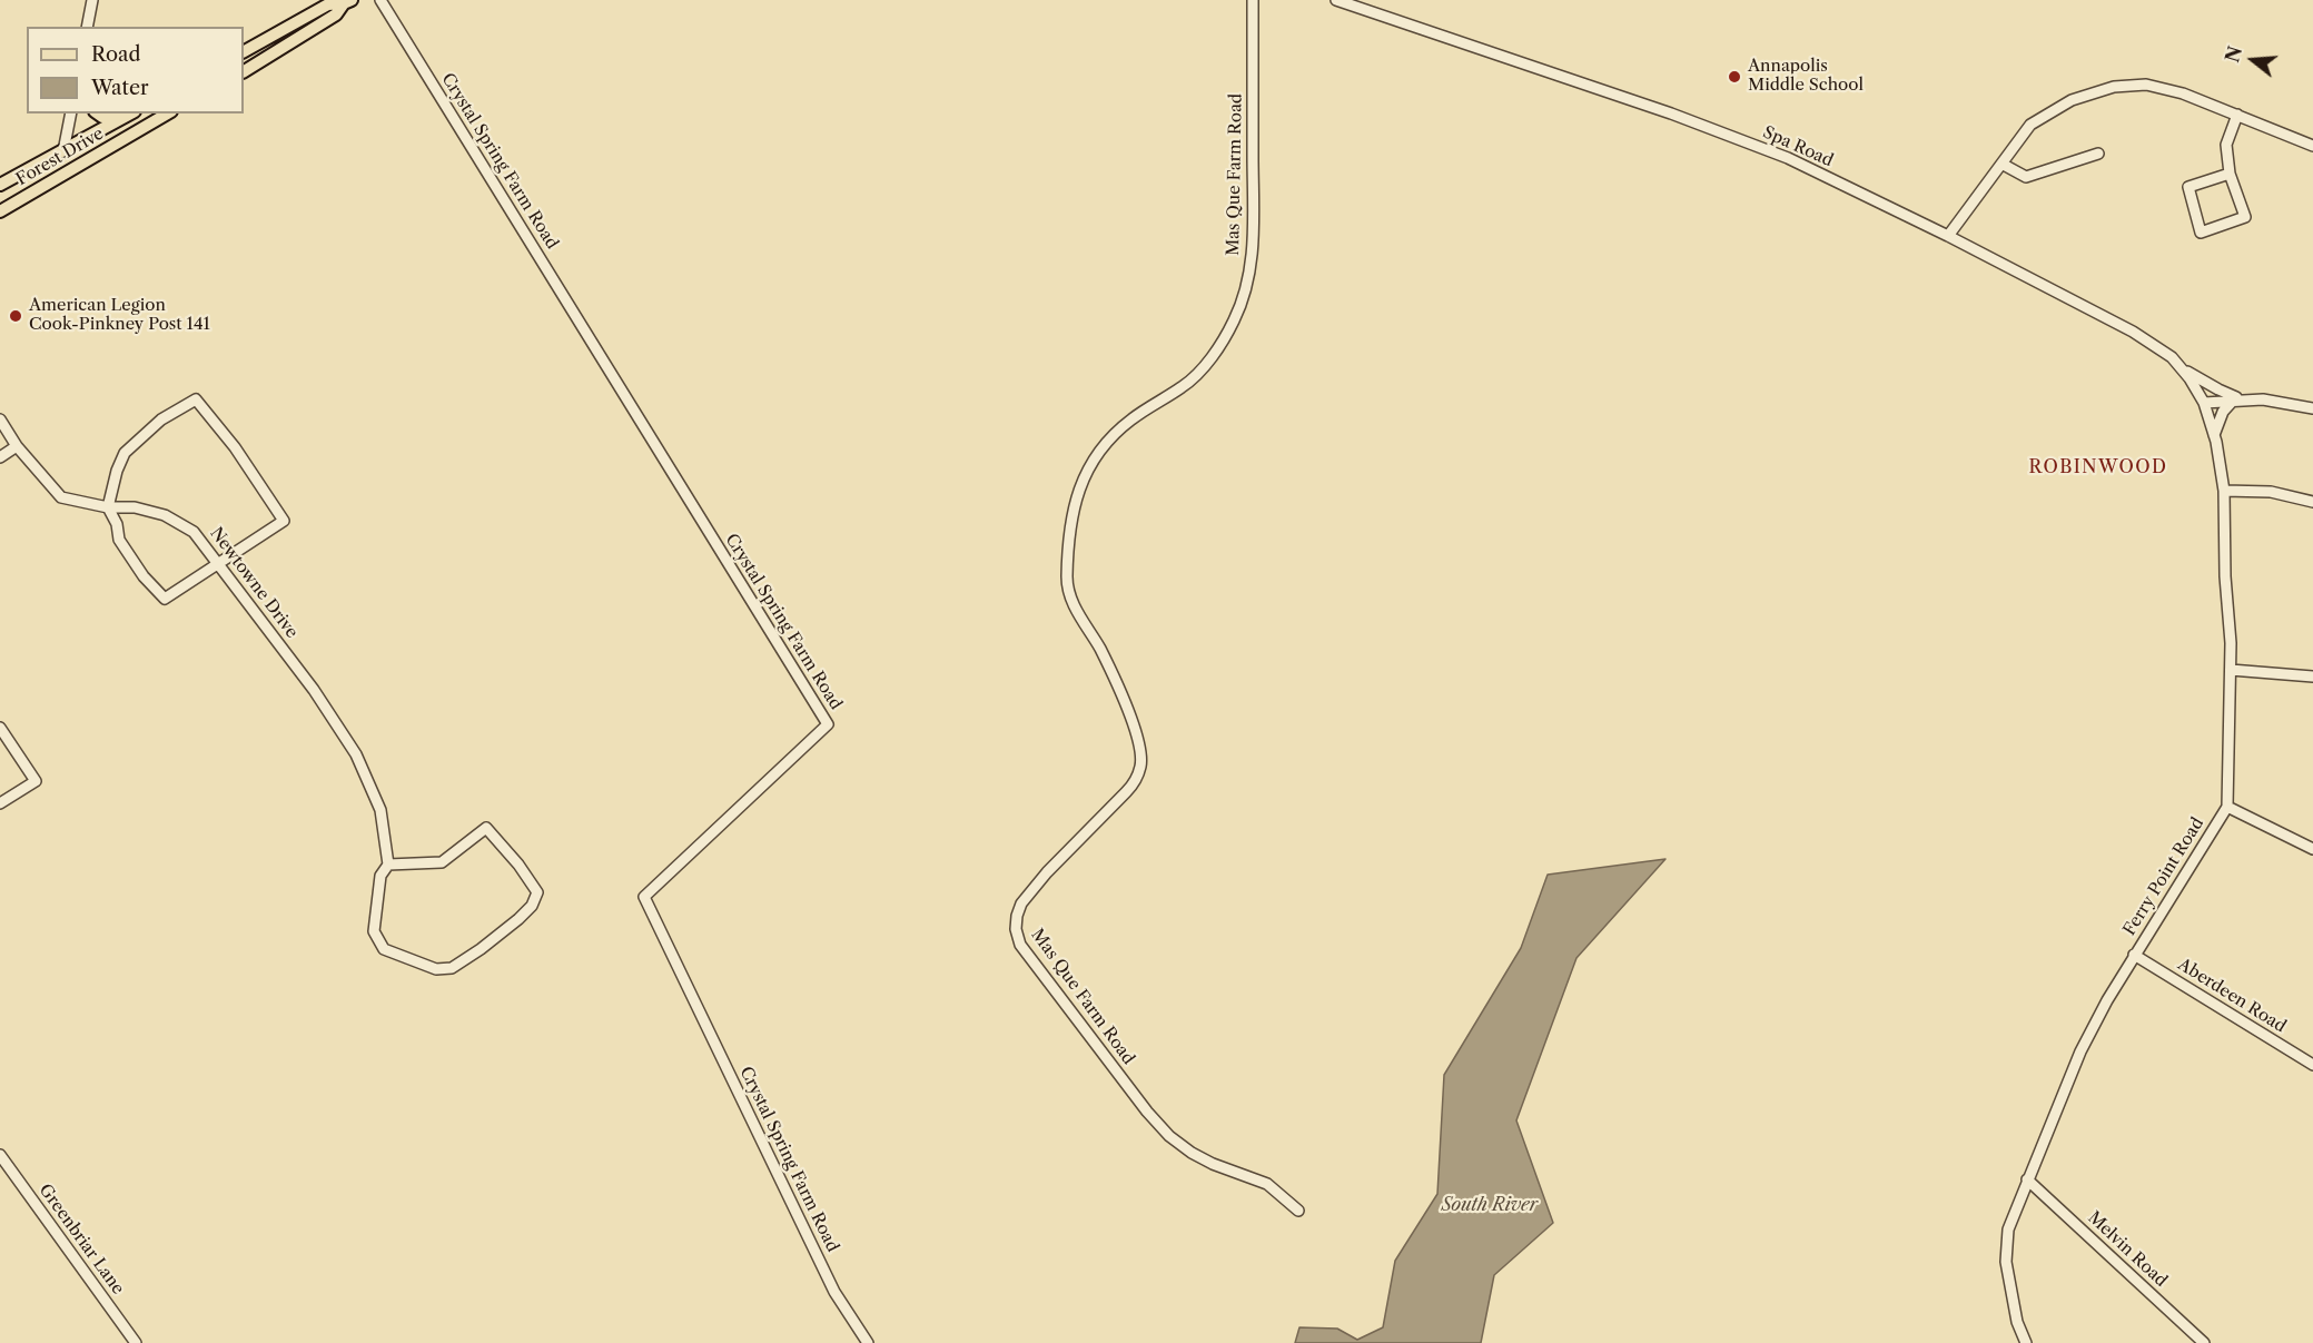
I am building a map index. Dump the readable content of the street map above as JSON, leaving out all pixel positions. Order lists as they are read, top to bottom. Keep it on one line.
{"streets":{"main road":["Forest Drive"],"street":["Spa Road","Crystal Spring Farm Road","Mas Que Farm Road","Newtowne Drive","Ferry Point Road","Aberdeen Road","Greenbriar Lane","Melvin Road"]},"crossings":[["Ferry Point Road","Aberdeen Road"],["Ferry Point Road","Melvin Road"]],"districts":["ROBINWOOD"],"water":["South River"],"places":["Annapolis Middle School","American Legion Cook-Pinkney Post 141"],"legend":["Road","Water"],"north":"left"}
